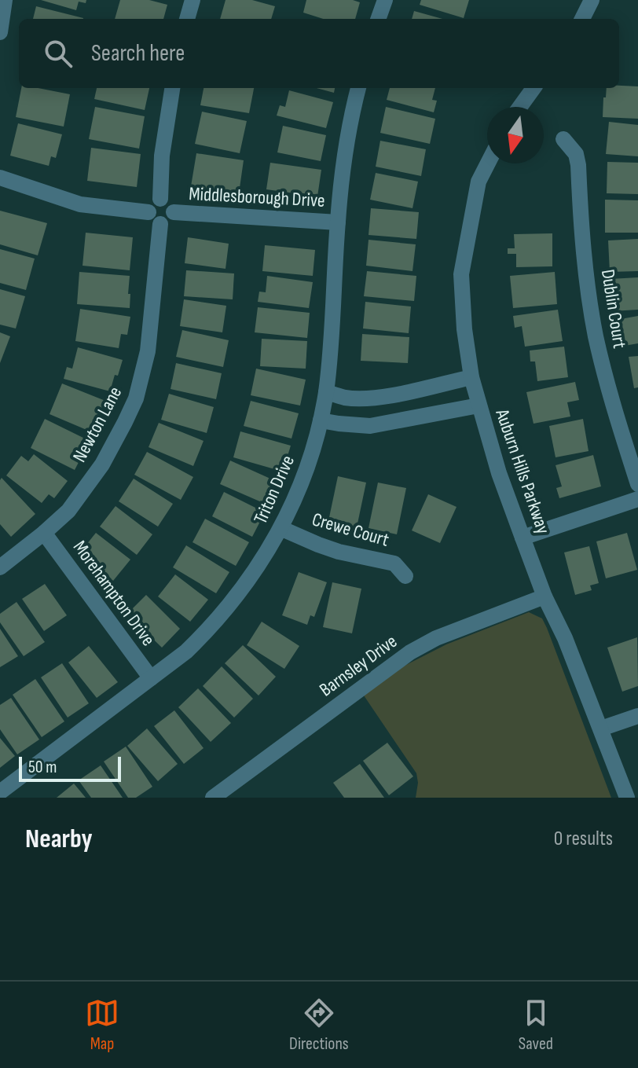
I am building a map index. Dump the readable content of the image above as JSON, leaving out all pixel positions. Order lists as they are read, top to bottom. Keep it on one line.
{"streets":{"street":["Middlesborough Drive","Dublin Court","Newton Lane","Auburn Hills Parkway","Triton Drive","Crewe Court","Morehampton Drive","Barnsley Drive"]},"crossings":[["Middlesborough Drive","Newton Lane"],["Middlesborough Drive","Triton Drive"],["Newton Lane","Morehampton Drive"],["Auburn Hills Parkway","Barnsley Drive"],["Triton Drive","Crewe Court"],["Triton Drive","Morehampton Drive"]],"scale_bar":"50 m","north":"bottom","page":{"search":"Search here","scale":"50 m","heading":["Nearby","0 results"],"nav":["Map","Directions","Saved"]}}
